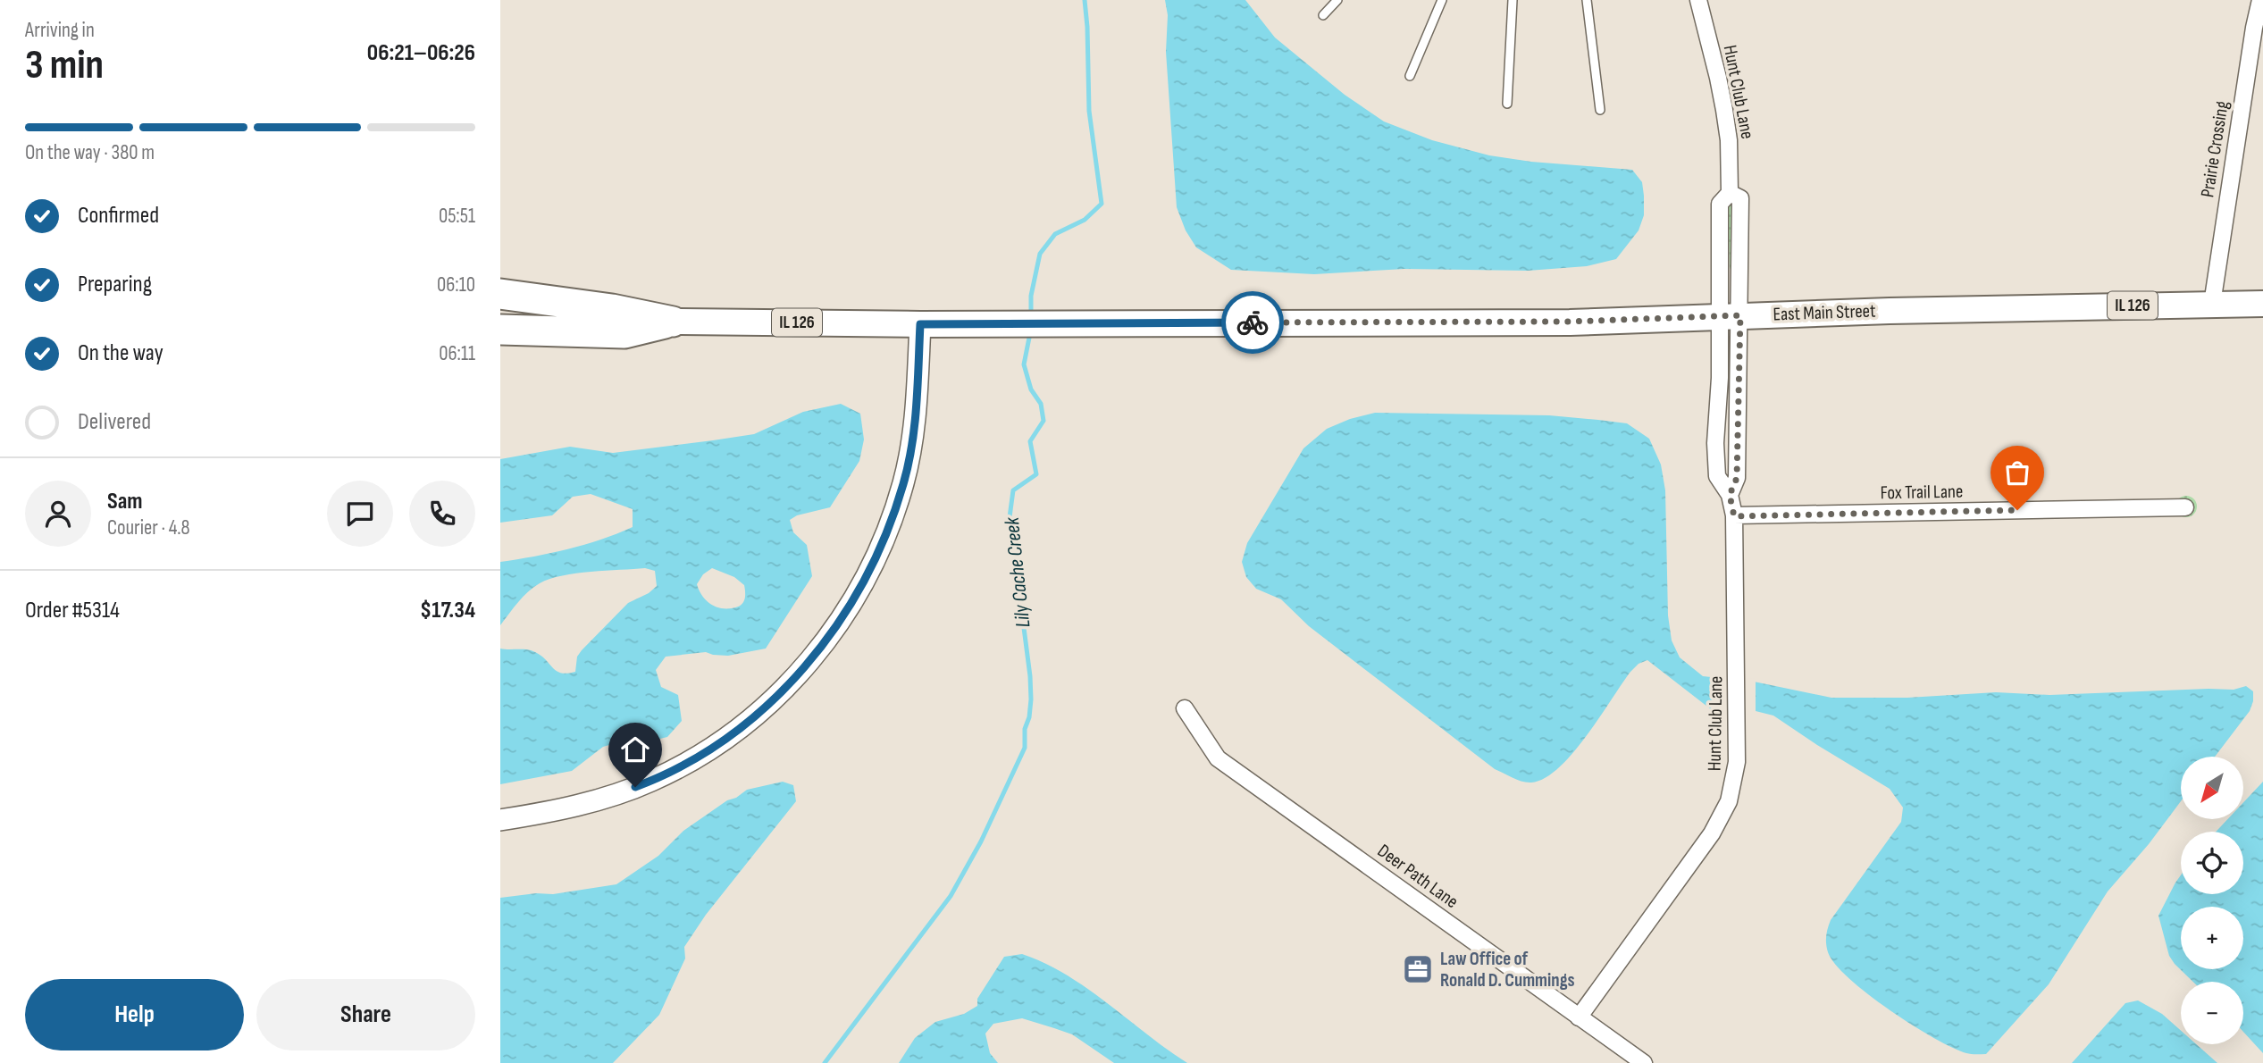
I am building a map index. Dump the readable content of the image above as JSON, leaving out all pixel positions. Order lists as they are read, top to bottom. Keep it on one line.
{"streets":{"main road":["IL 126","East Main Street"],"street":["Hunt Club Lane","Prairie Crossing","Fox Trail Lane","Deer Path Lane"]},"crossings":[["Hunt Club Lane","East Main Street"],["Hunt Club Lane","Fox Trail Lane"],["Hunt Club Lane","Deer Path Lane"],["Prairie Crossing","East Main Street"]],"water":["Lily Cache Creek"],"places":{"office":["Law Office of Ronald D. Cummings"]},"north":"bottom left","page":{"heading":["3 min","Arriving in","06:21–06:26"],"panel":["Sam","Courier · 4.8","Order #5314","$17.34"],"bar":"On the way · 380 m","list":[["Confirmed","05:51"],["Preparing","06:10"],["On the way","06:11"],"Delivered"],"map_buttons":["+","−"],"buttons":["Help","Share"]}}
